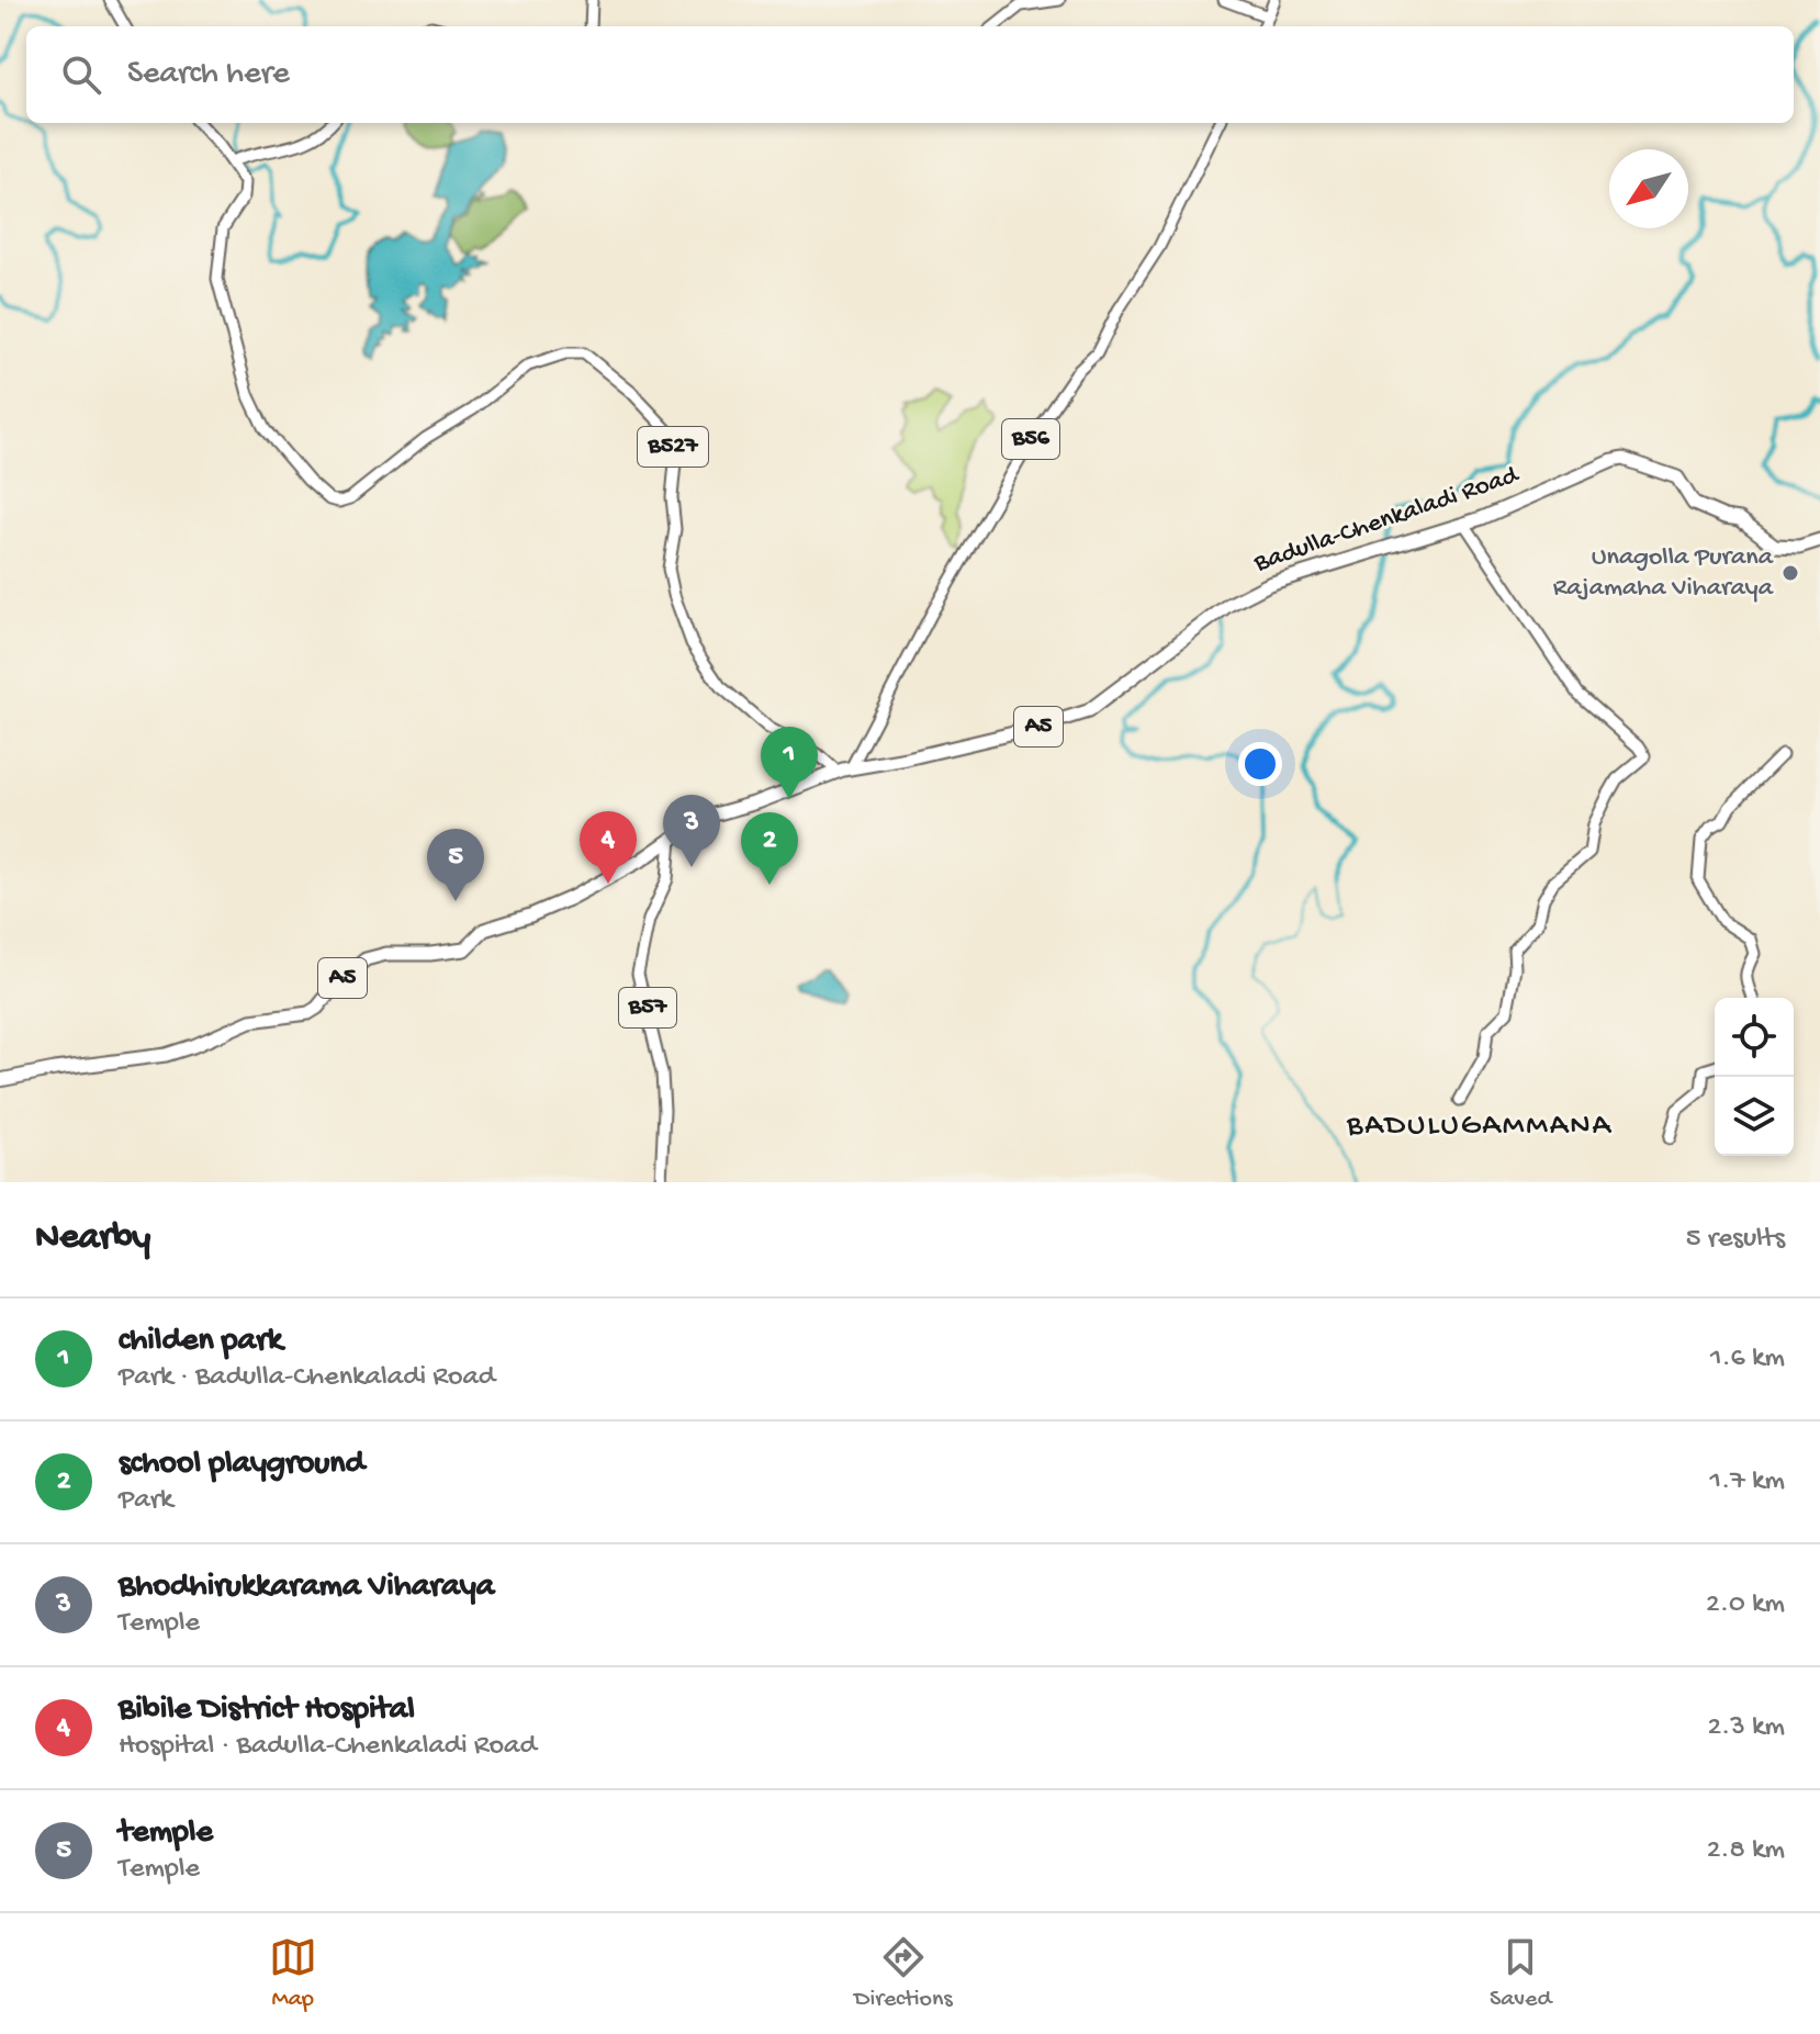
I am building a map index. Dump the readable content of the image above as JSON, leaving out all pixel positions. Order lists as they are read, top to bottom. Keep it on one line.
{"streets":{"highway":["Badulla-Chenkaladi Road","A5"],"main road":["B56","B527","B57"]},"crossings":[["B56","B527"],["B56","Badulla-Chenkaladi Road"],["B527","Badulla-Chenkaladi Road"],["Badulla-Chenkaladi Road","B57"]],"districts":["BADULUGAMMANA"],"places":["Unagolla Purana Rajamaha Viharaya"],"north":"bottom left","page":{"search":"Search here","pins":["1","3","4","2","5"],"heading":["Nearby","5 results"],"list":[{"mark":"1","name":"childen park","note":"Park · Badulla-Chenkaladi Road","value":"1.6 km"},{"mark":"2","name":"school playground","note":"Park","value":"1.7 km"},{"mark":"3","name":"Bhodhirukkarama Viharaya","note":"Temple","value":"2.0 km"},{"mark":"4","name":"Bibile District Hospital","note":"Hospital · Badulla-Chenkaladi Road","value":"2.3 km"},{"mark":"5","name":"temple","note":"Temple","value":"2.8 km"}],"nav":["Map","Directions","Saved"]}}
